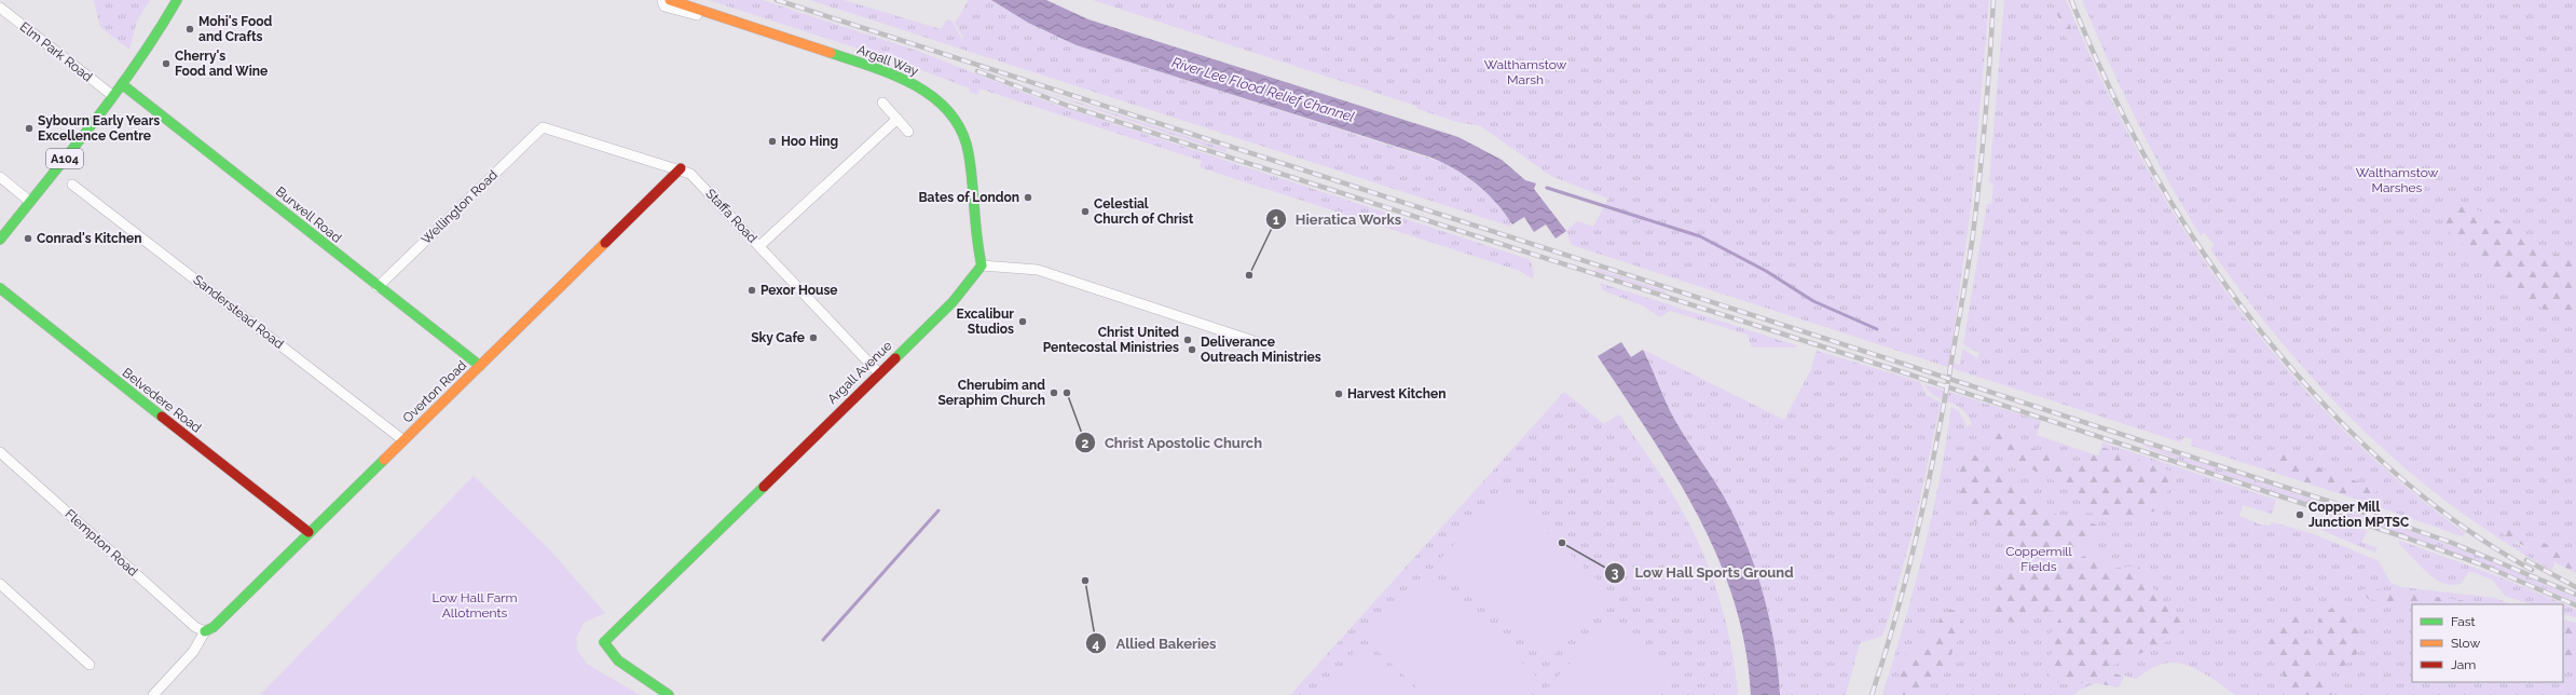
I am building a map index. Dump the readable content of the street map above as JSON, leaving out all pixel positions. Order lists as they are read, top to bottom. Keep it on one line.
{"streets":{"street":["Elm Park Road","Argall Way","A104","Wellington Road","Burwell Road","Staffa Road","Sanderstead Road","Argall Avenue","Overton Road","Belvedere Road","Flempton Road"]},"crossings":[["Elm Park Road","A104"],["Argall Way","Argall Avenue"],["A104","Burwell Road"],["Wellington Road","Burwell Road"],["Wellington Road","Staffa Road"],["Burwell Road","Overton Road"],["Staffa Road","Argall Avenue"],["Staffa Road","Overton Road"],["Sanderstead Road","Overton Road"],["Overton Road","Belvedere Road"],["Overton Road","Flempton Road"]],"water":["River Lee Flood Relief Channel"],"parks":["Walthamstow Marsh","Walthamstow Marshes","Coppermill Fields","Low Hall Farm Allotments"],"places":["Mohi's Food and Crafts","Cherry's Food and Wine","Sybourn Early Years Excellence Centre","Hoo Hing","Bates of London","Celestial Church of Christ","Conrad's Kitchen","Hieratica Works","Pexor House","Excalibur Studios","Sky Cafe","Christ United Pentecostal Ministries","Deliverance Outreach Ministries","Cherubim and Seraphim Church","Christ Apostolic Church","Harvest Kitchen","Copper Mill Junction MPTSC","Low Hall Sports Ground","Allied Bakeries"],"legend":["Fast","Slow","Jam"]}
